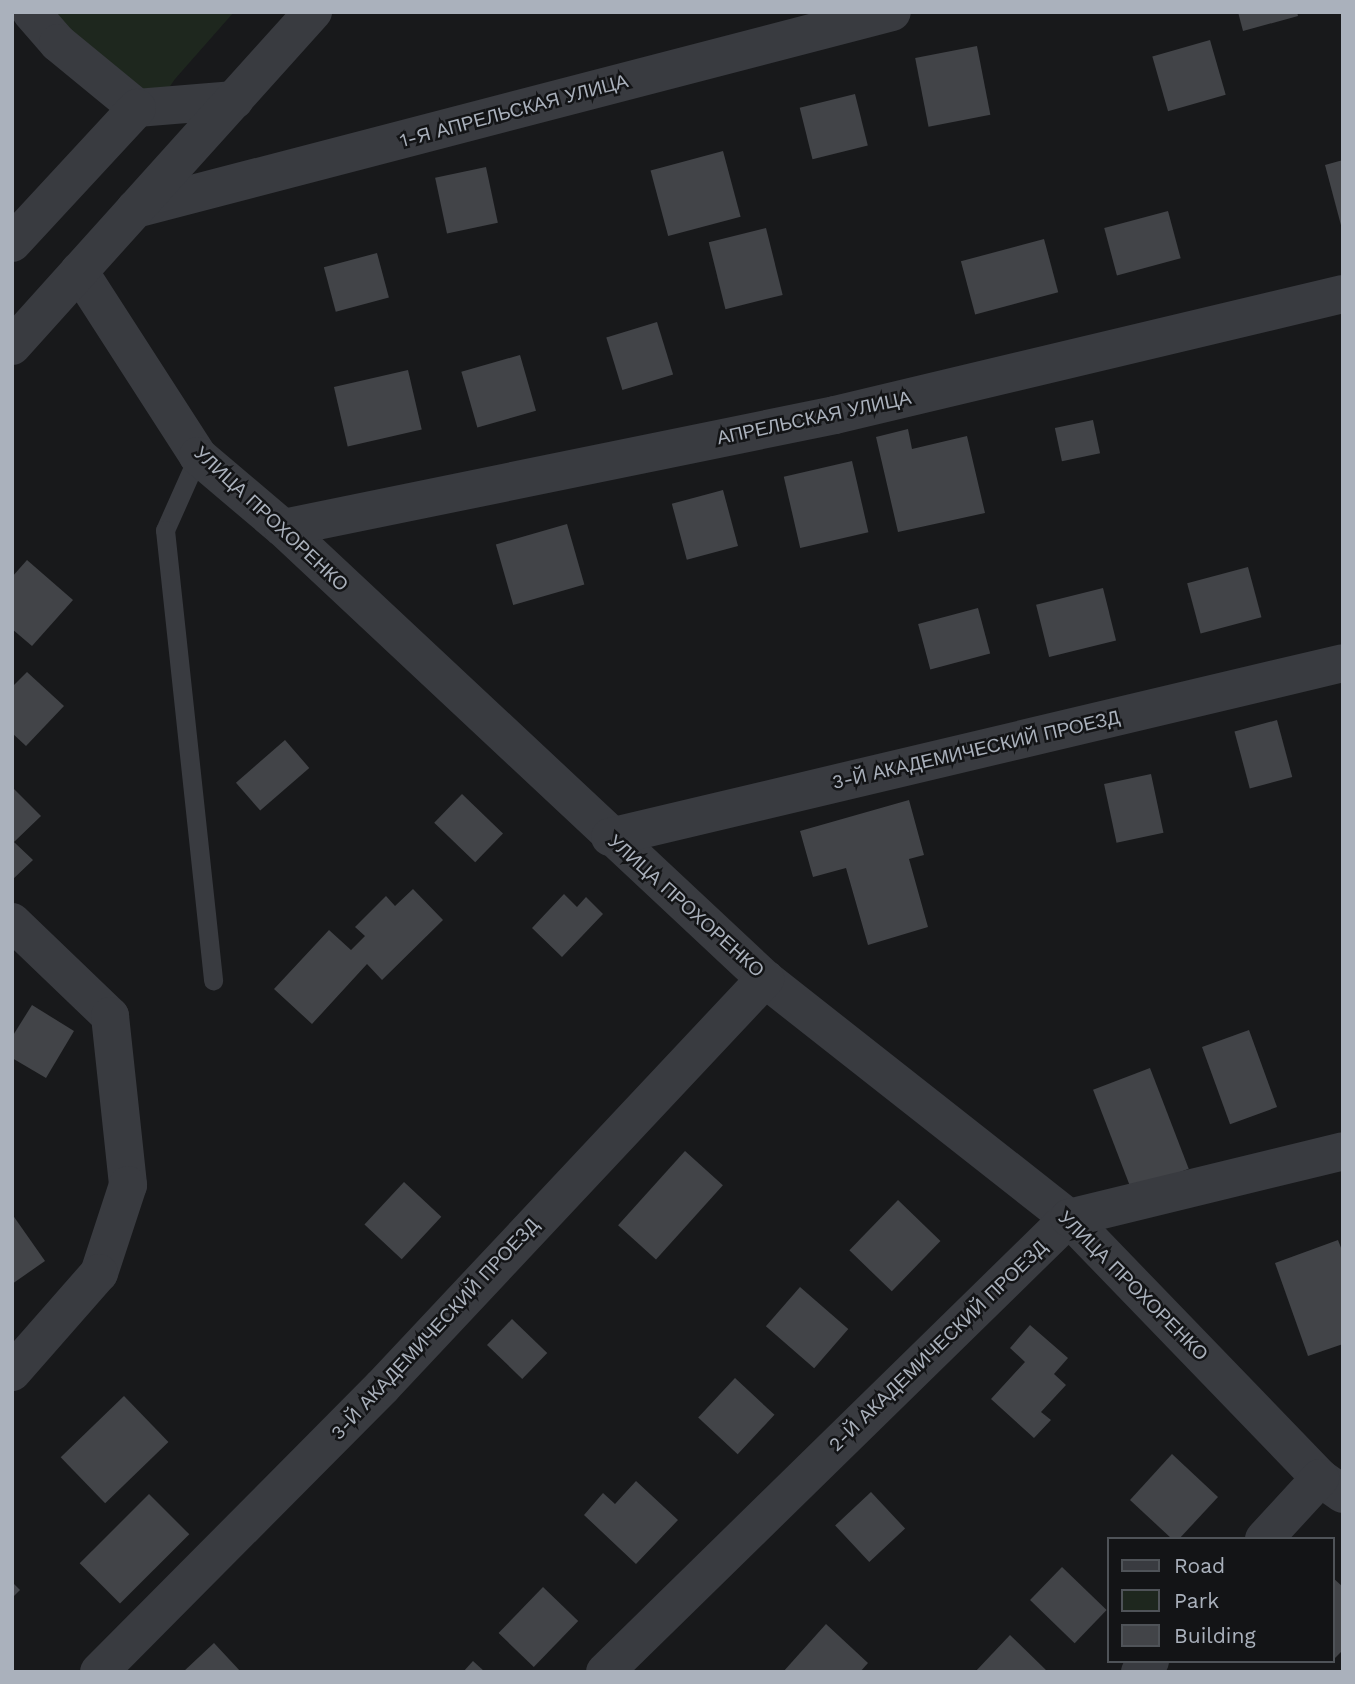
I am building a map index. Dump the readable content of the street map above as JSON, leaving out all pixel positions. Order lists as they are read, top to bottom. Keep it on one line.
{"streets":{"street":["1-Я АПРЕЛЬСКАЯ УЛИЦА","АПРЕЛЬСКАЯ УЛИЦА","УЛИЦА ПРОХОРЕНКО","3-Й АКАДЕМИЧЕСКИЙ ПРОЕЗД","2-Й АКАДЕМИЧЕСКИЙ ПРОЕЗД"]},"crossings":[["АПРЕЛЬСКАЯ УЛИЦА","УЛИЦА ПРОХОРЕНКО"],["УЛИЦА ПРОХОРЕНКО","3-Й АКАДЕМИЧЕСКИЙ ПРОЕЗД"],["УЛИЦА ПРОХОРЕНКО","2-Й АКАДЕМИЧЕСКИЙ ПРОЕЗД"]],"legend":["Road","Park","Building"]}
